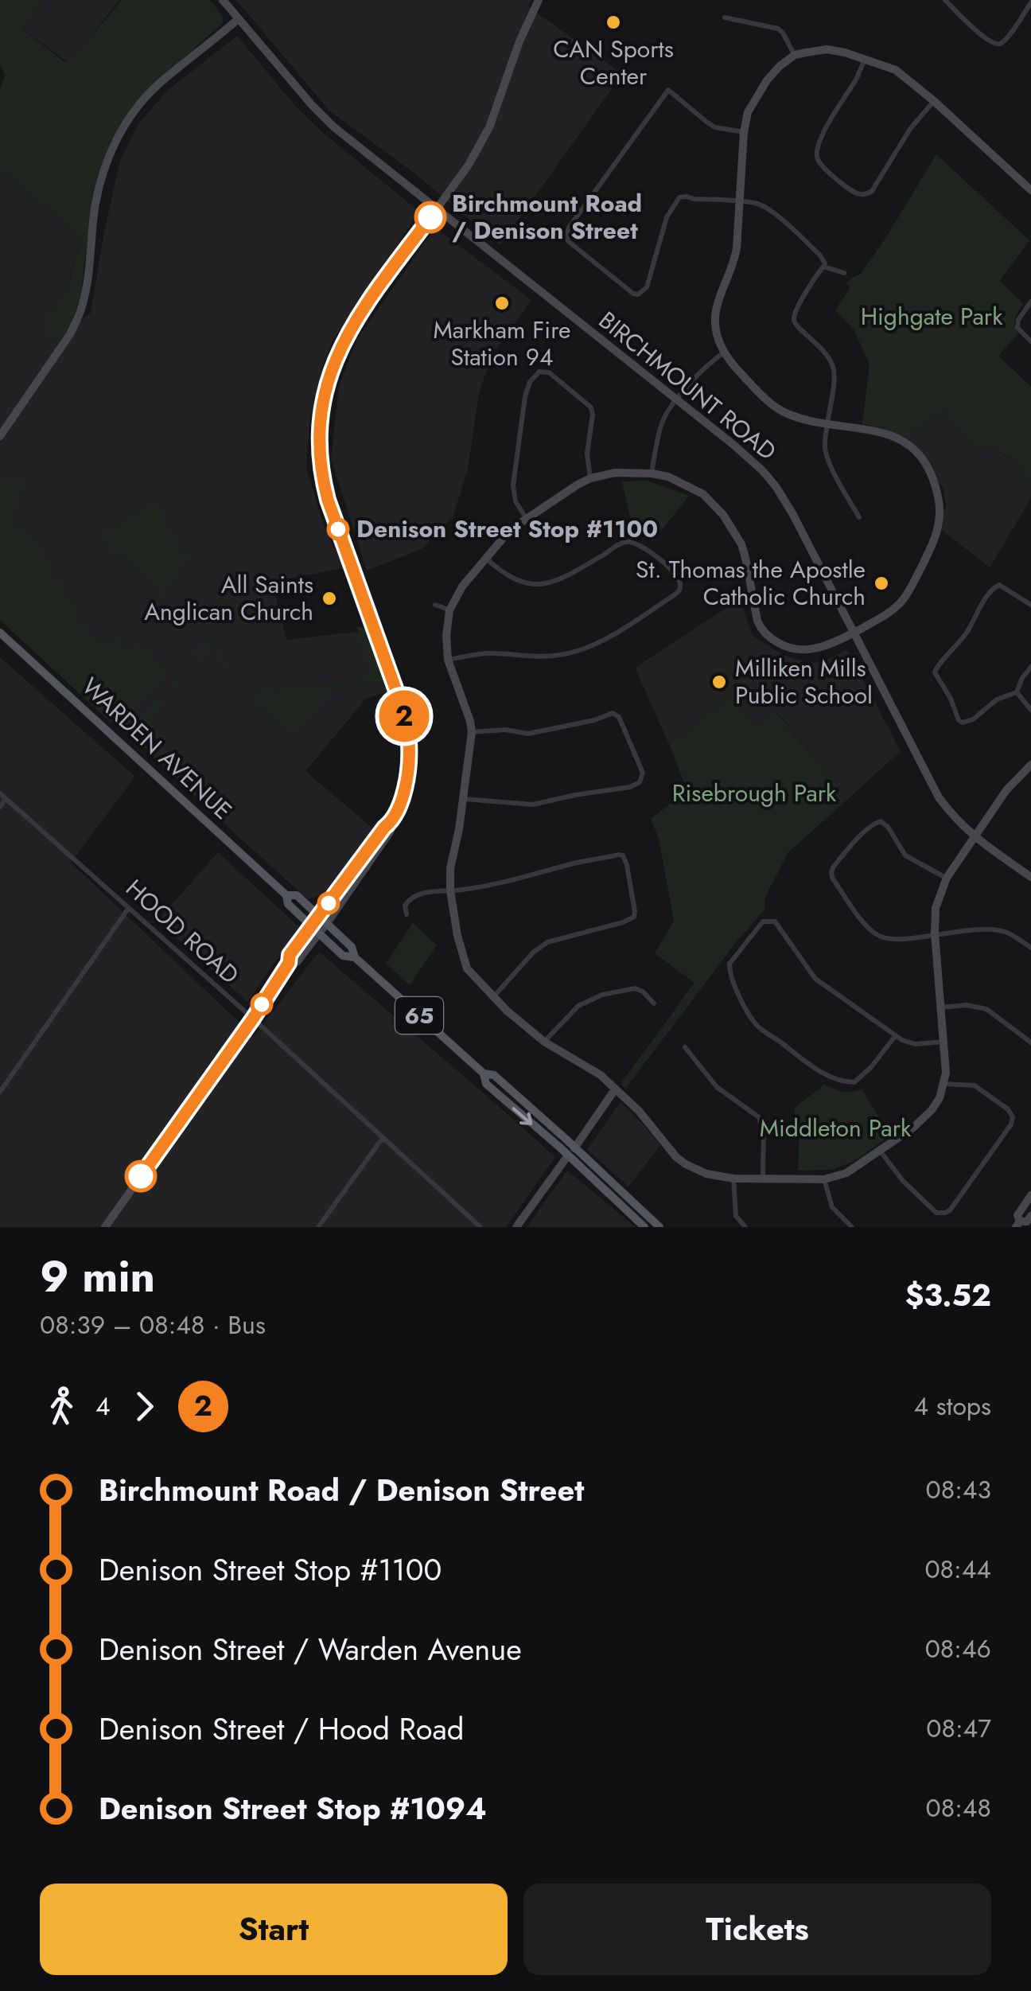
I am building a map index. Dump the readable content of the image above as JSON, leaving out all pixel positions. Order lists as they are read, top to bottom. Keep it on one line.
{"streets":{"main road":["WARDEN AVENUE","65"],"street":["BIRCHMOUNT ROAD","HOOD ROAD"]},"parks":["Highgate Park","Risebrough Park","Middleton Park"],"places":["CAN Sports Center","Birchmount Road / Denison Street","Markham Fire Station 94","Denison Street Stop #1100","St. Thomas the Apostle Catholic Church","All Saints Anglican Church","Milliken Mills Public School"],"lines":["bus line 2"],"page":{"on_map":"2","heading":["9 min","08:39 – 08:48 · Bus","$3.52"],"legs":["4","2","4 stops"],"list":[{"name":"Birchmount Road / Denison Street","value":"08:43"},{"name":"Denison Street Stop #1100","value":"08:44"},{"name":"Denison Street / Warden Avenue","value":"08:46"},{"name":"Denison Street / Hood Road","value":"08:47"},{"name":"Denison Street Stop #1094","value":"08:48"}],"buttons":["Start","Tickets"]}}
